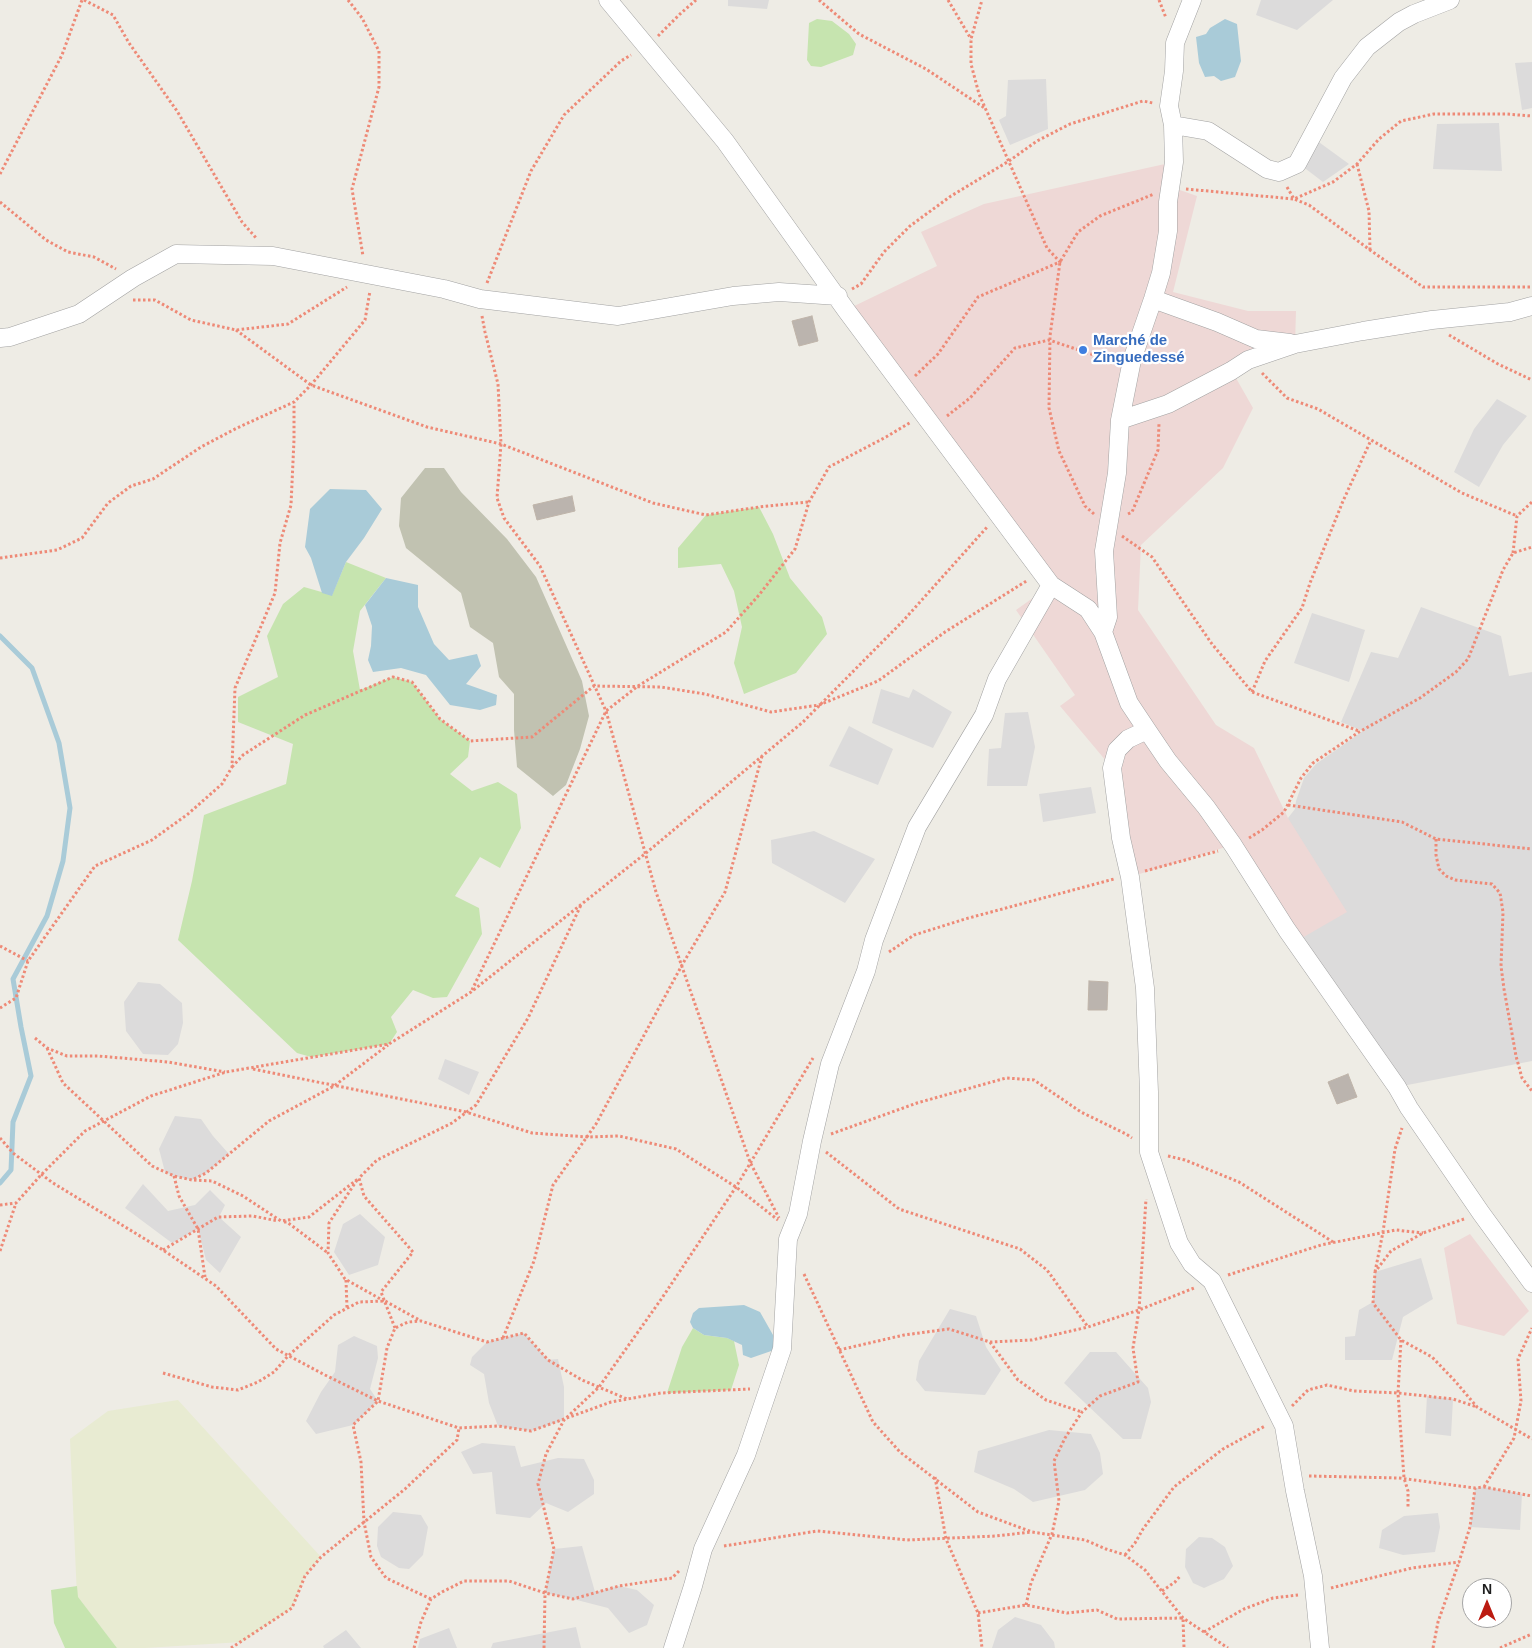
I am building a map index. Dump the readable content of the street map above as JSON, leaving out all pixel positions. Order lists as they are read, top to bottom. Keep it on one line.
{"places":["Marché de Zinguedessé"],"north":"top"}
